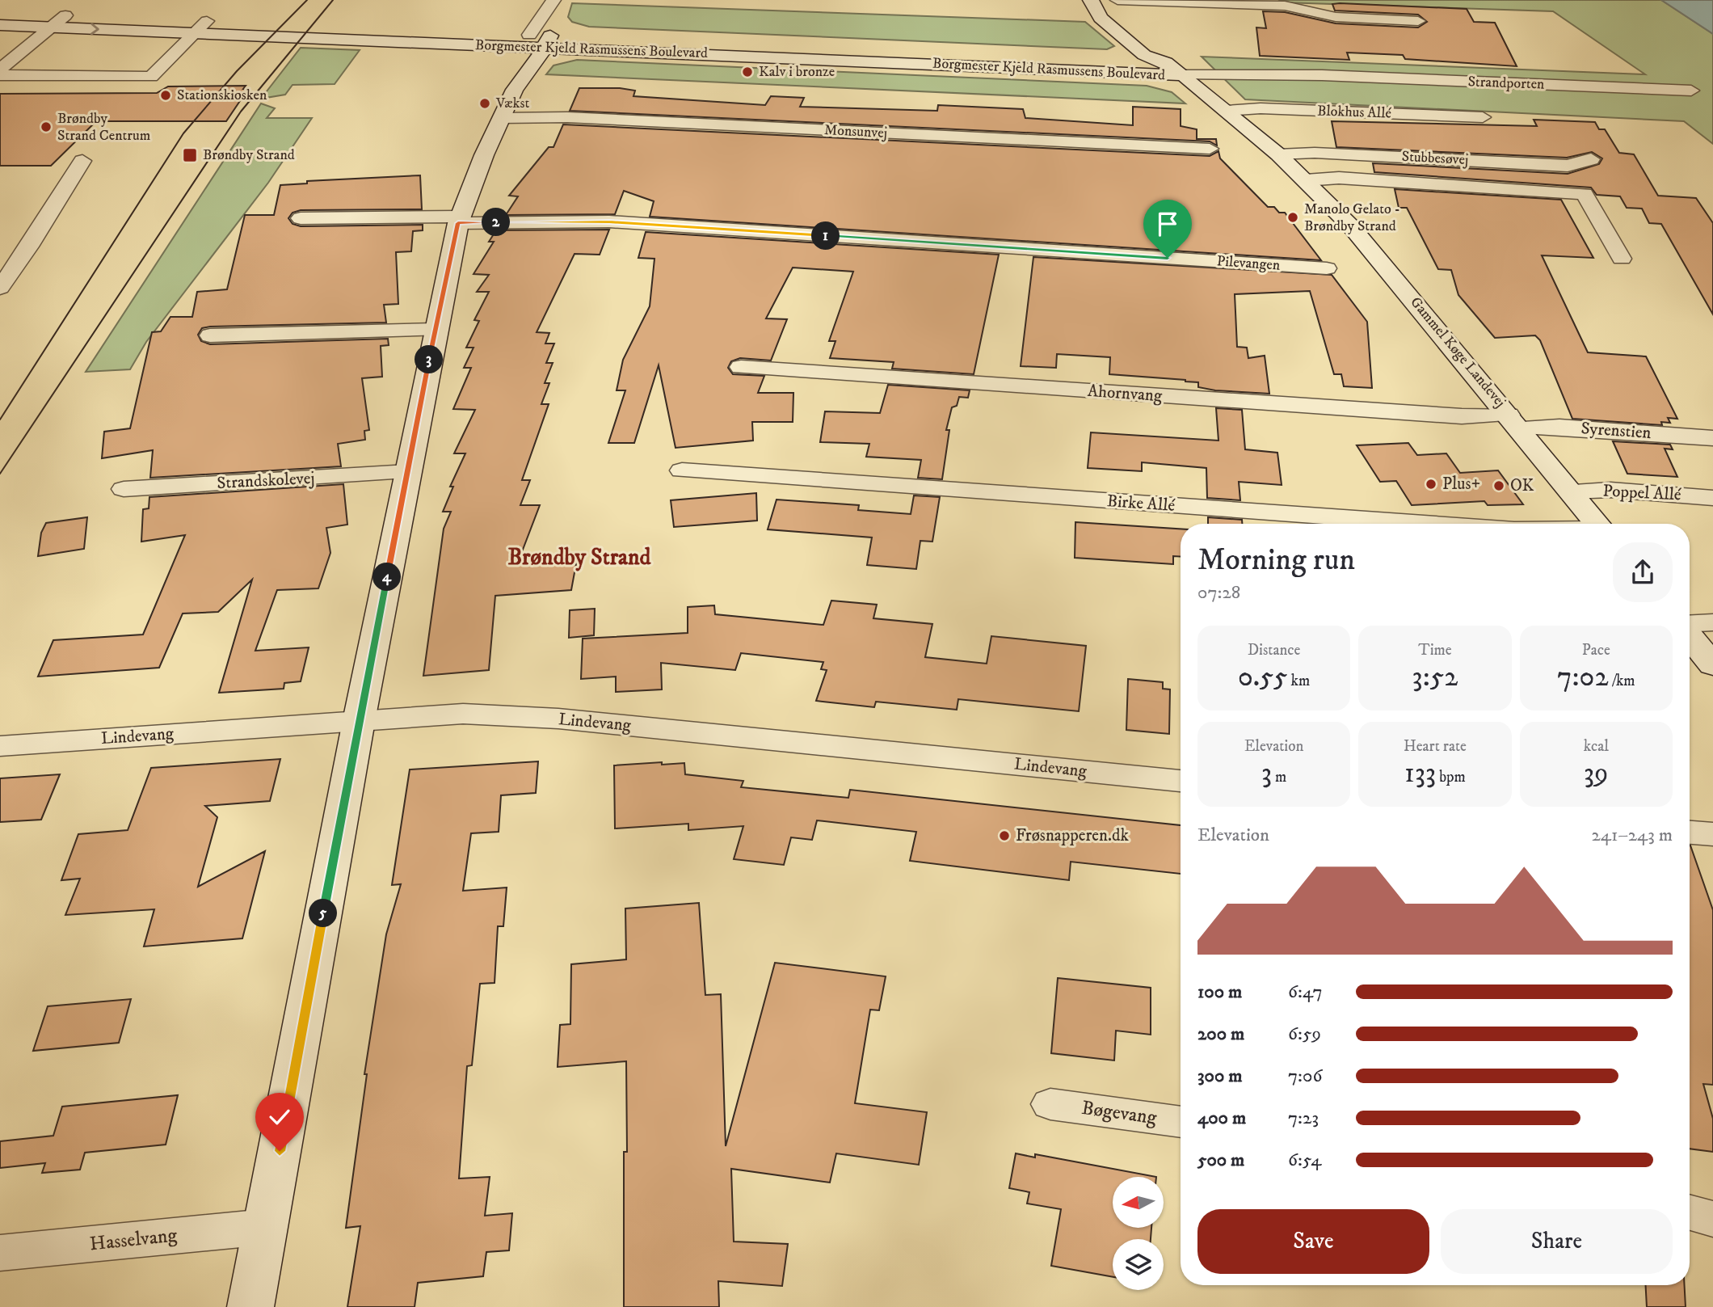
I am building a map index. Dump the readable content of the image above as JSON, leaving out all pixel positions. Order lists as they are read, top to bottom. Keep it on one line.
{"streets":{"street":["Borgmester Kjeld Rasmussens Boulevard","Strandporten","Blokhus Allé","Monsunvej","Stubbesøvej","Pilevangen","Gammel Køge Landevej","Ahornvang","Syrenstien","Strandskolevej","Poppel Allé","Birke Allé","Lindevang","Bøgevang","Hasselvang"]},"crossings":[["Borgmester Kjeld Rasmussens Boulevard","Strandporten"],["Borgmester Kjeld Rasmussens Boulevard","Gammel Køge Landevej"],["Strandporten","Gammel Køge Landevej"],["Blokhus Allé","Gammel Køge Landevej"],["Stubbesøvej","Gammel Køge Landevej"],["Gammel Køge Landevej","Ahornvang"],["Gammel Køge Landevej","Syrenstien"],["Gammel Køge Landevej","Poppel Allé"],["Ahornvang","Syrenstien"]],"districts":["Brøndby Strand"],"places":{"other":["Kalv i bronze","Stationskiosken","Vækst","Brøndby Strand Centrum","Manolo Gelato - Brøndby Strand","Plus+","OK","Frøsnapperen.dk"],"transit":["Brøndby Strand"]},"north":"left","page":{"pins":["2","1","3","4","5"],"heading":["Morning run","07:28"],"stats":[["Distance","0.55 km"],["Time","3:52"],["Pace","7:02 /km"],["Elevation","3 m"],["Heart rate","133 bpm"],["kcal","39"]],"chart":["Elevation","241–243 m"],"list":[{"name":"100 m","note":"6:47"},{"name":"200 m","note":"6:59"},{"name":"300 m","note":"7:06"},{"name":"400 m","note":"7:23"},{"name":"500 m","note":"6:54"}],"buttons":["Save","Share"]}}
